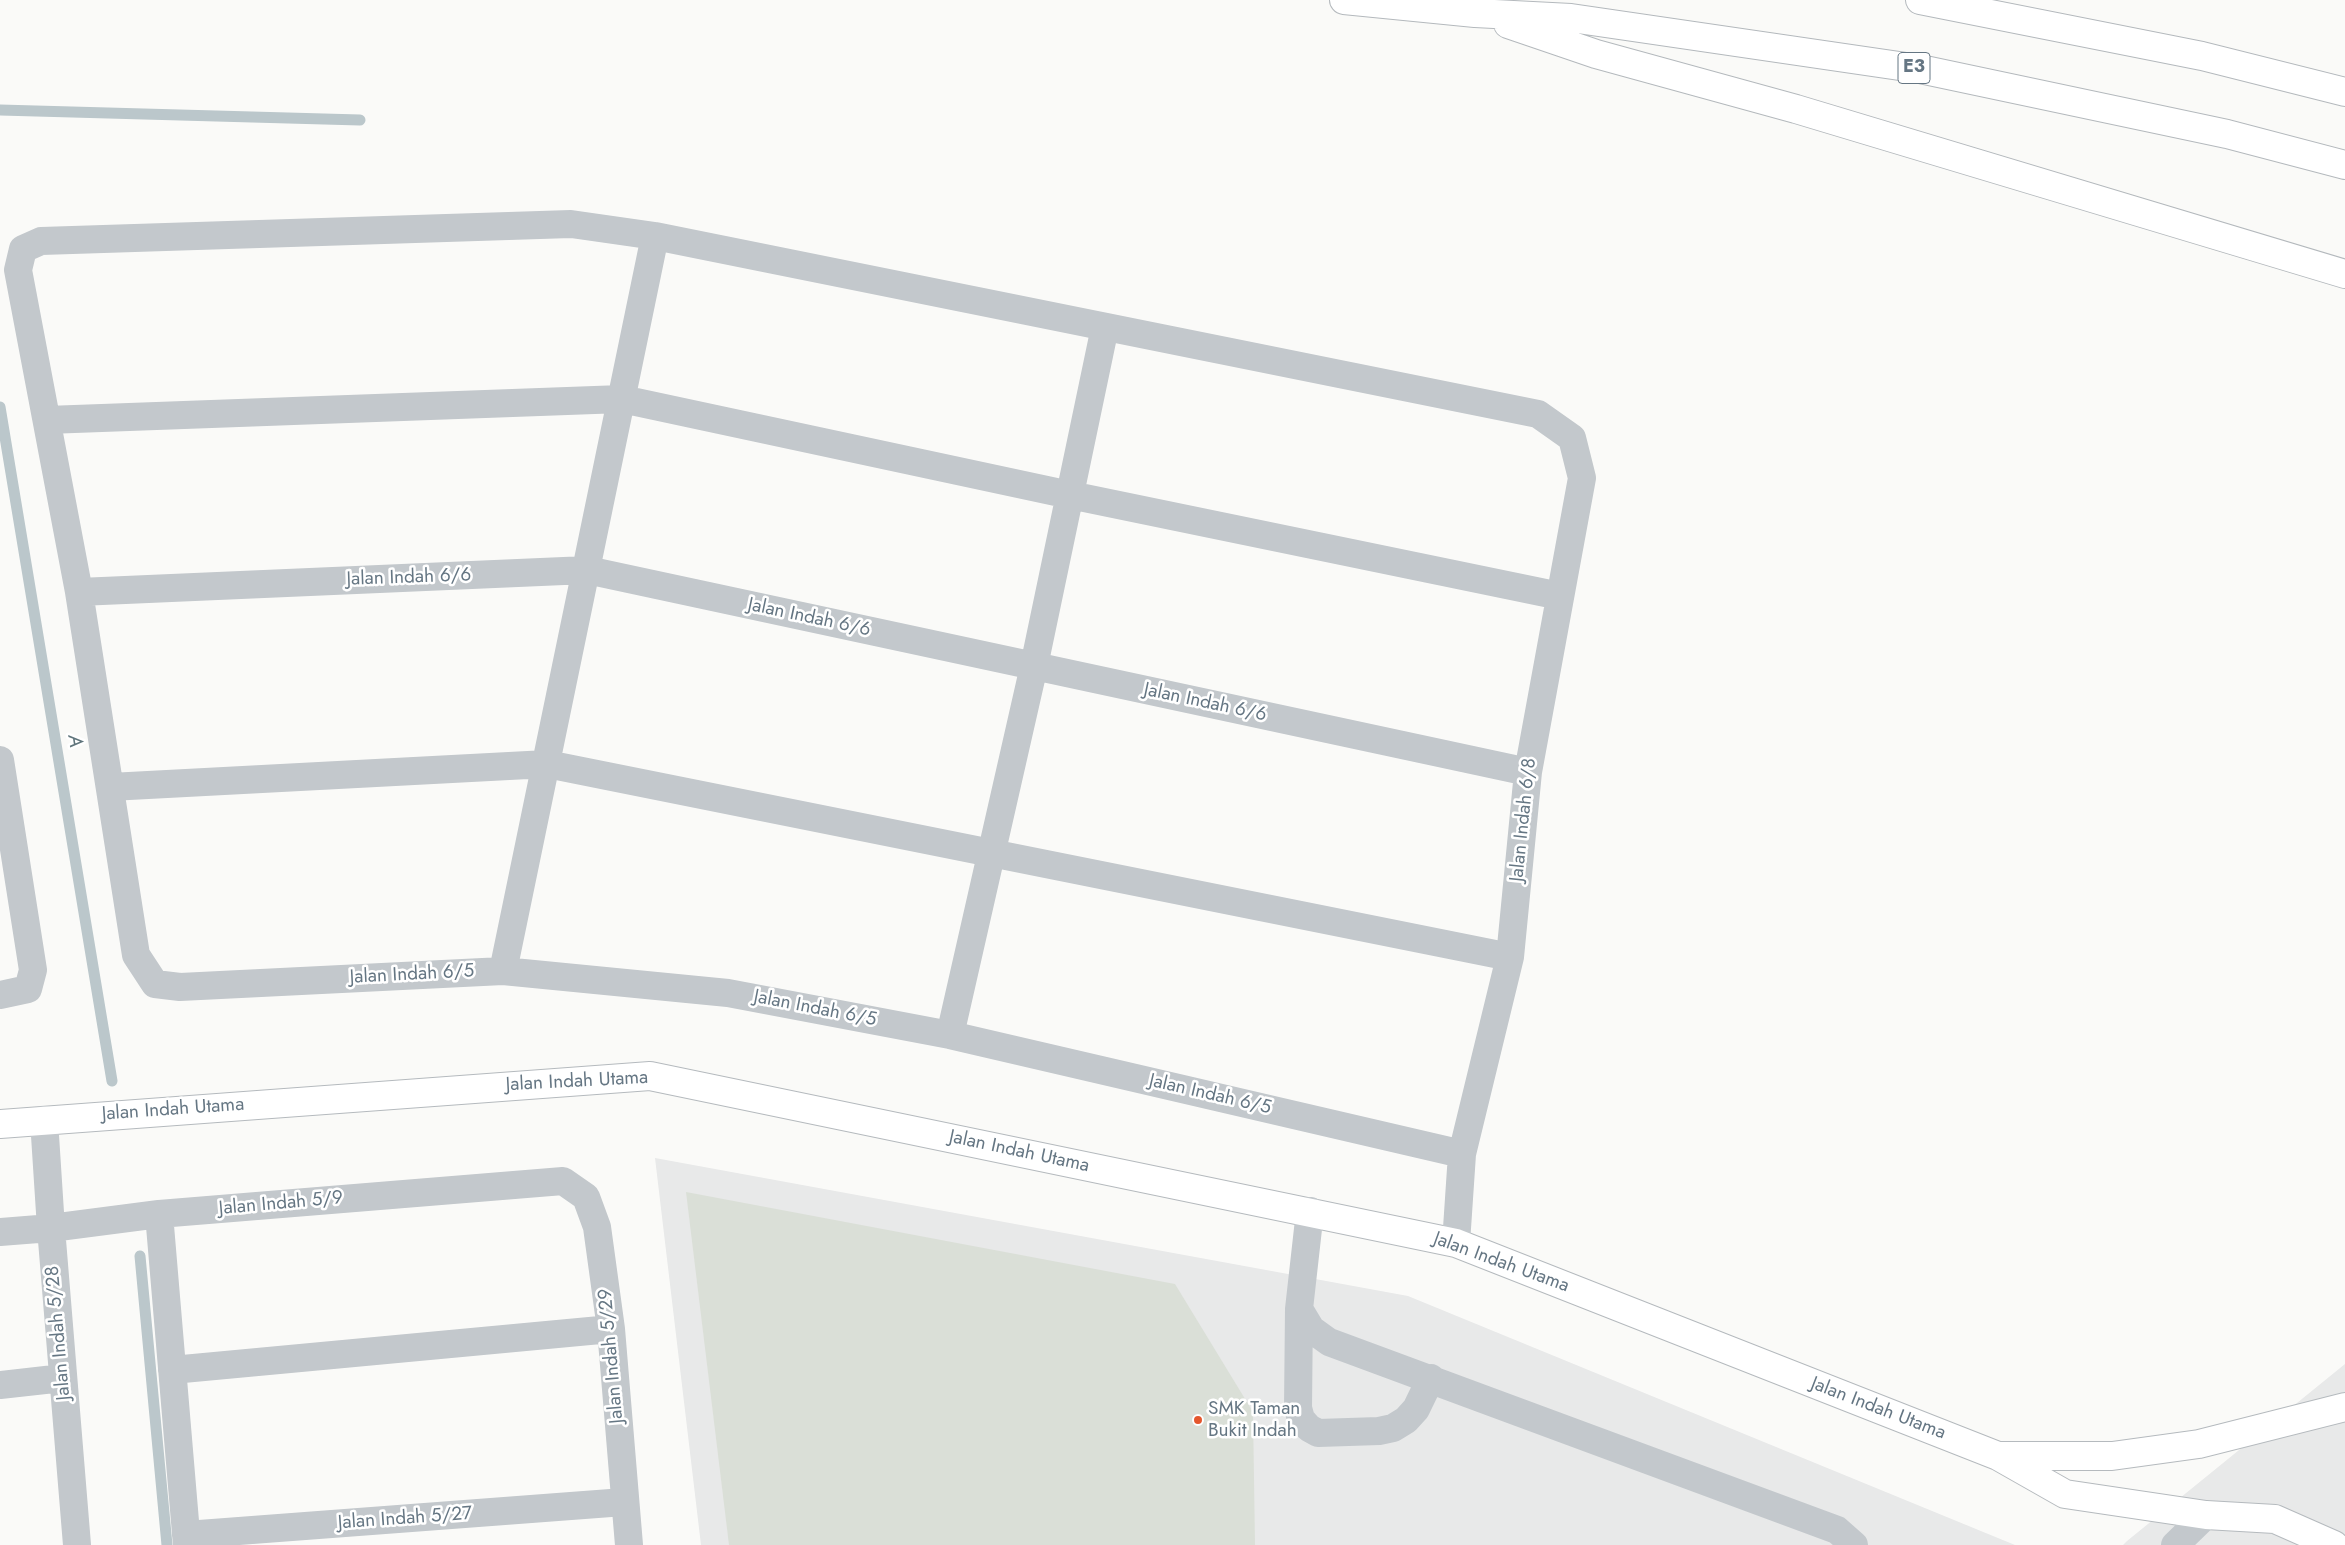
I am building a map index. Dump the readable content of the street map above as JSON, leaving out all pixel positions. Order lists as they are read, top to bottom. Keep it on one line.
{"streets":{"main road":["E3","Jalan Indah Utama"],"street":["Jalan Indah 6/6","Jalan Indah 6/8","Jalan Indah 6/5","Jalan Indah 5/9","Jalan Indah 5/28","Jalan Indah 5/29","Jalan Indah 5/27"]},"crossings":[["Jalan Indah 6/6","Jalan Indah 6/8"],["Jalan Indah 6/8","Jalan Indah 6/5"],["Jalan Indah 6/8","Jalan Indah Utama"],["Jalan Indah Utama","Jalan Indah 5/28"],["Jalan Indah 5/9","Jalan Indah 5/28"],["Jalan Indah 5/9","Jalan Indah 5/29"],["Jalan Indah 5/29","Jalan Indah 5/27"]],"water":["A"],"places":["SMK Taman Bukit Indah"]}
